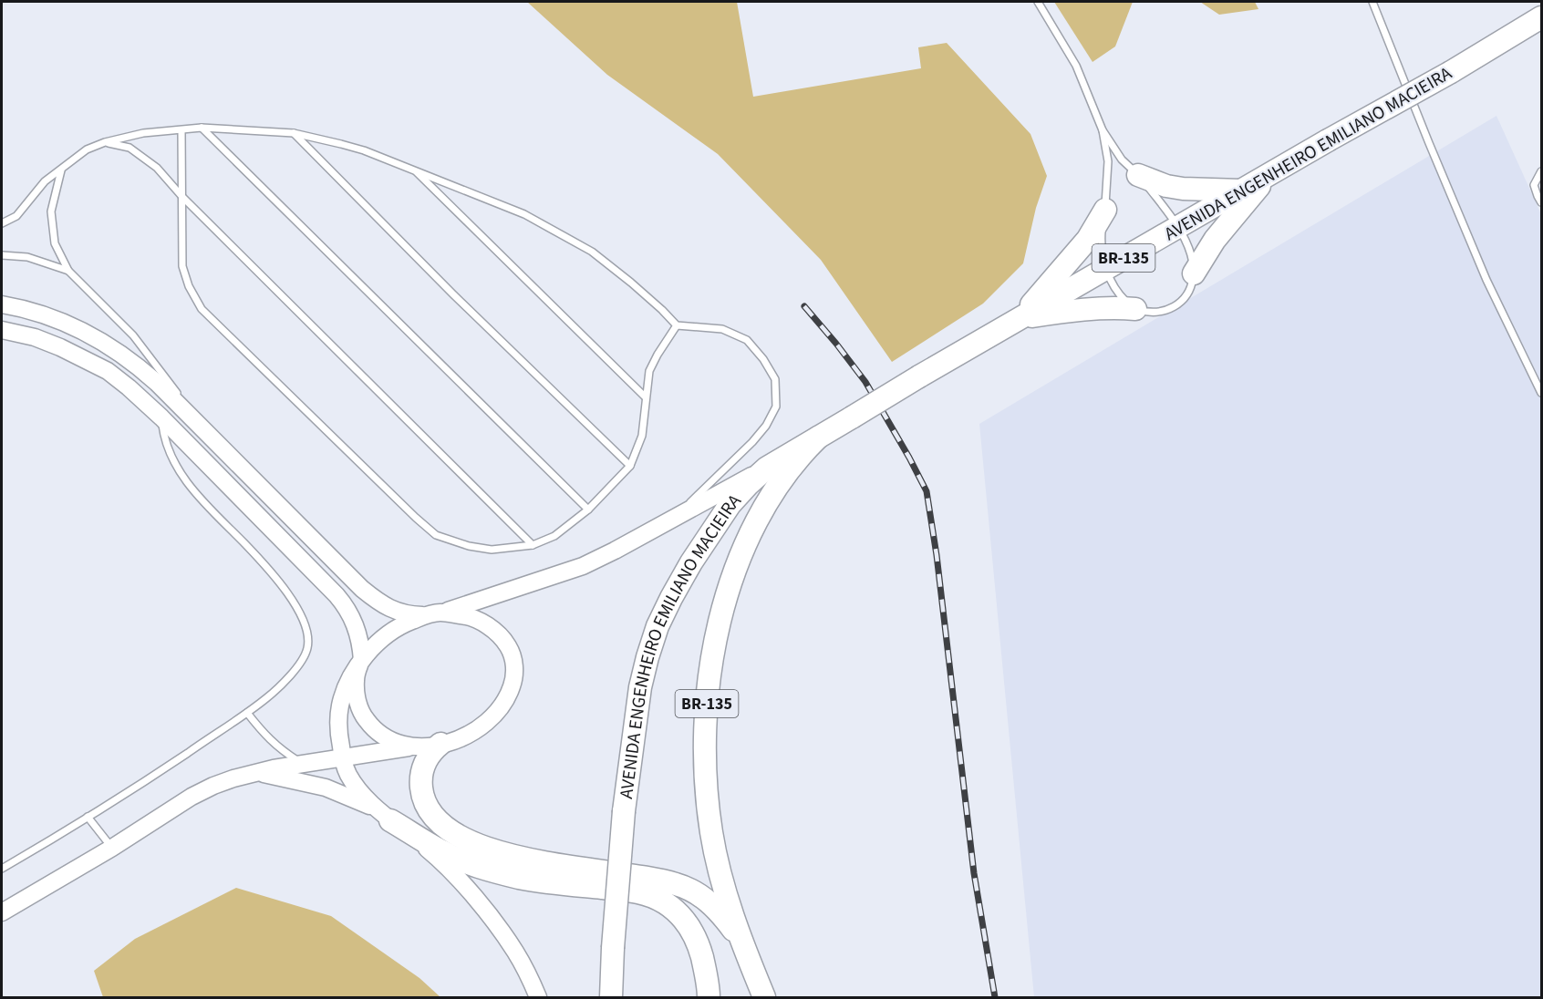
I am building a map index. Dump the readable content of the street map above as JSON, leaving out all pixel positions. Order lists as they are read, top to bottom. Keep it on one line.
{"streets":{"highway":["AVENIDA ENGENHEIRO EMILIANO MACIEIRA","BR-135"]}}
